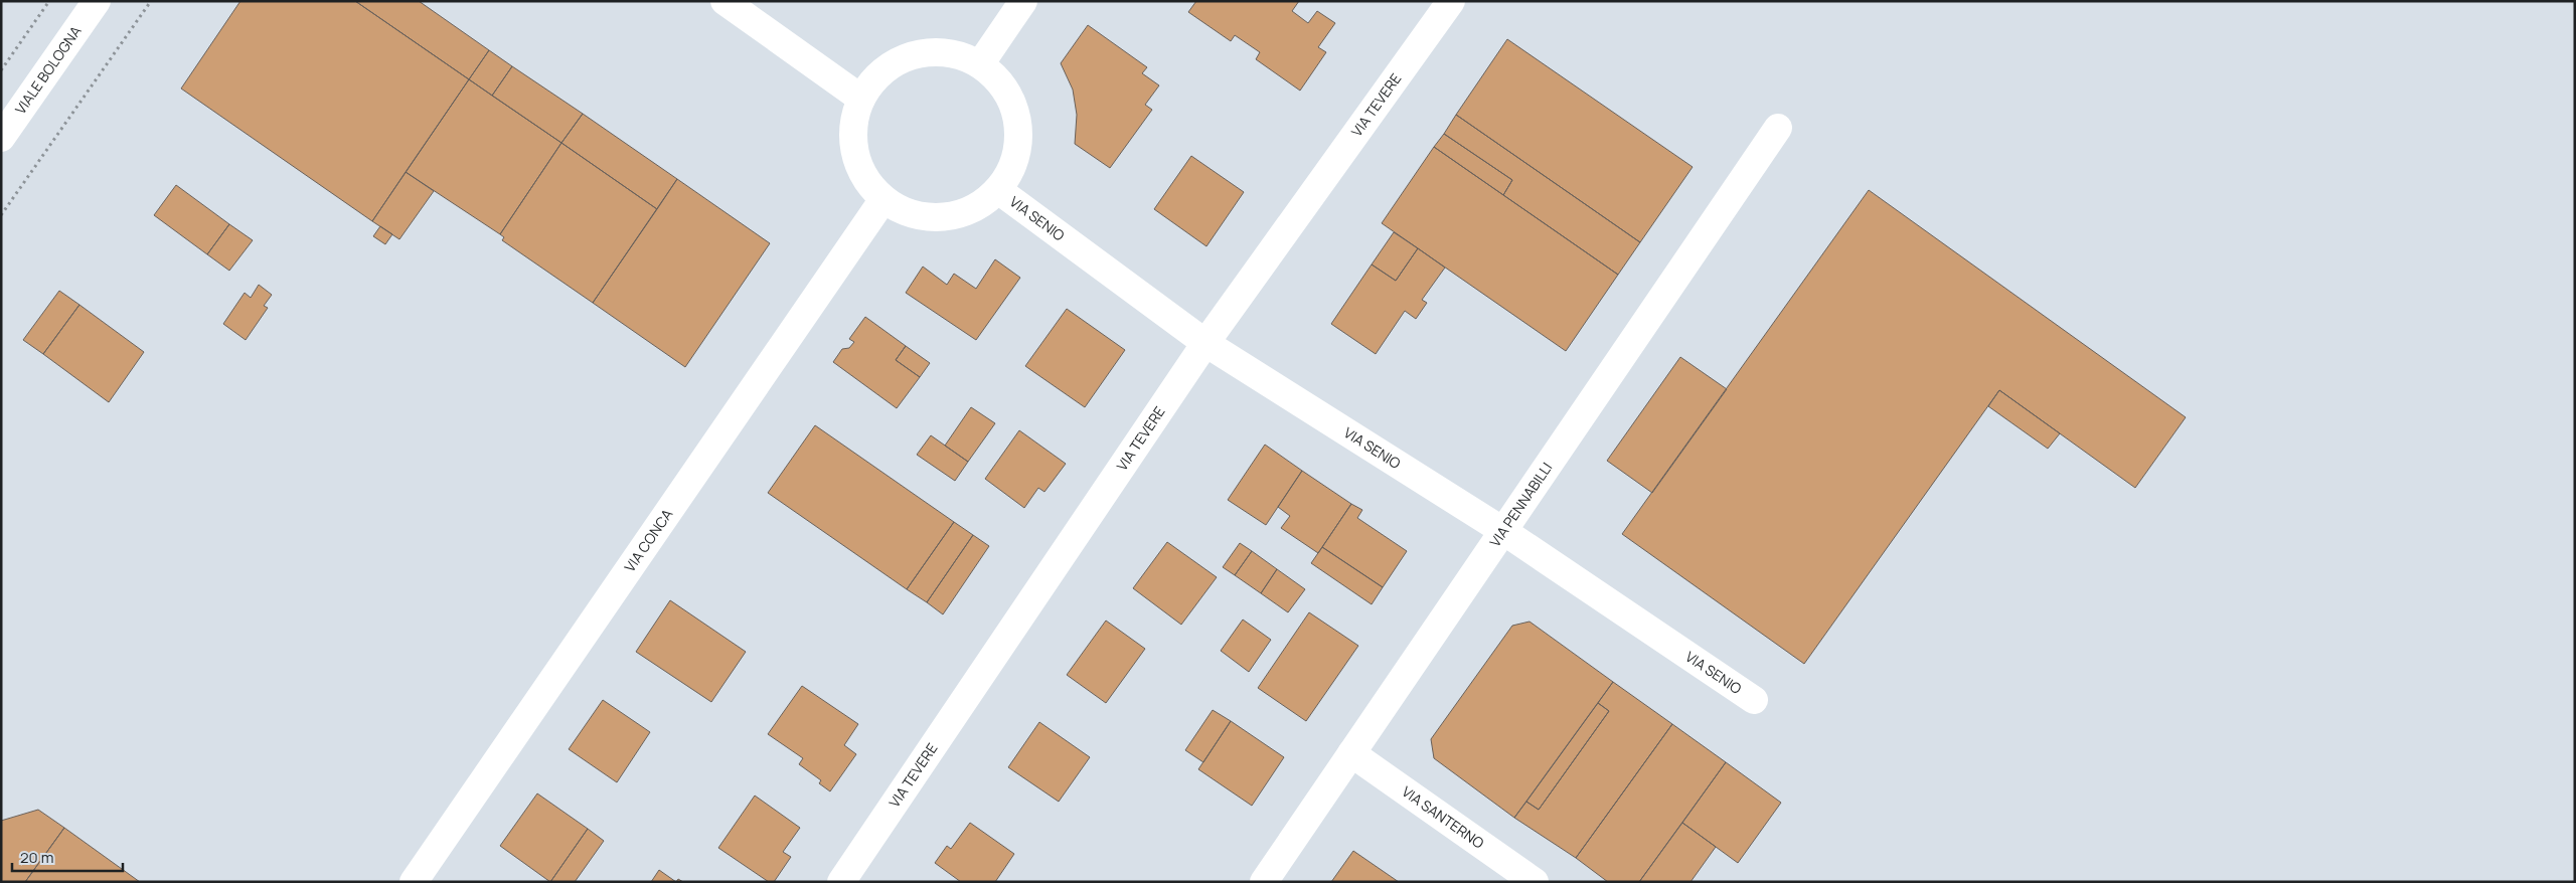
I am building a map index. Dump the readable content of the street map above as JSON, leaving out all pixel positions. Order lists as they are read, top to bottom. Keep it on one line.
{"streets":{"street":["VIALE BOLOGNA","VIA TEVERE","VIA SENIO","VIA PENNABILLI","VIA CONCA","VIA SANTERNO"]},"crossings":[["VIA TEVERE","VIA SENIO"],["VIA SENIO","VIA PENNABILLI"],["VIA SENIO","VIA CONCA"],["VIA PENNABILLI","VIA SANTERNO"]],"scale_bar":"20 m"}
